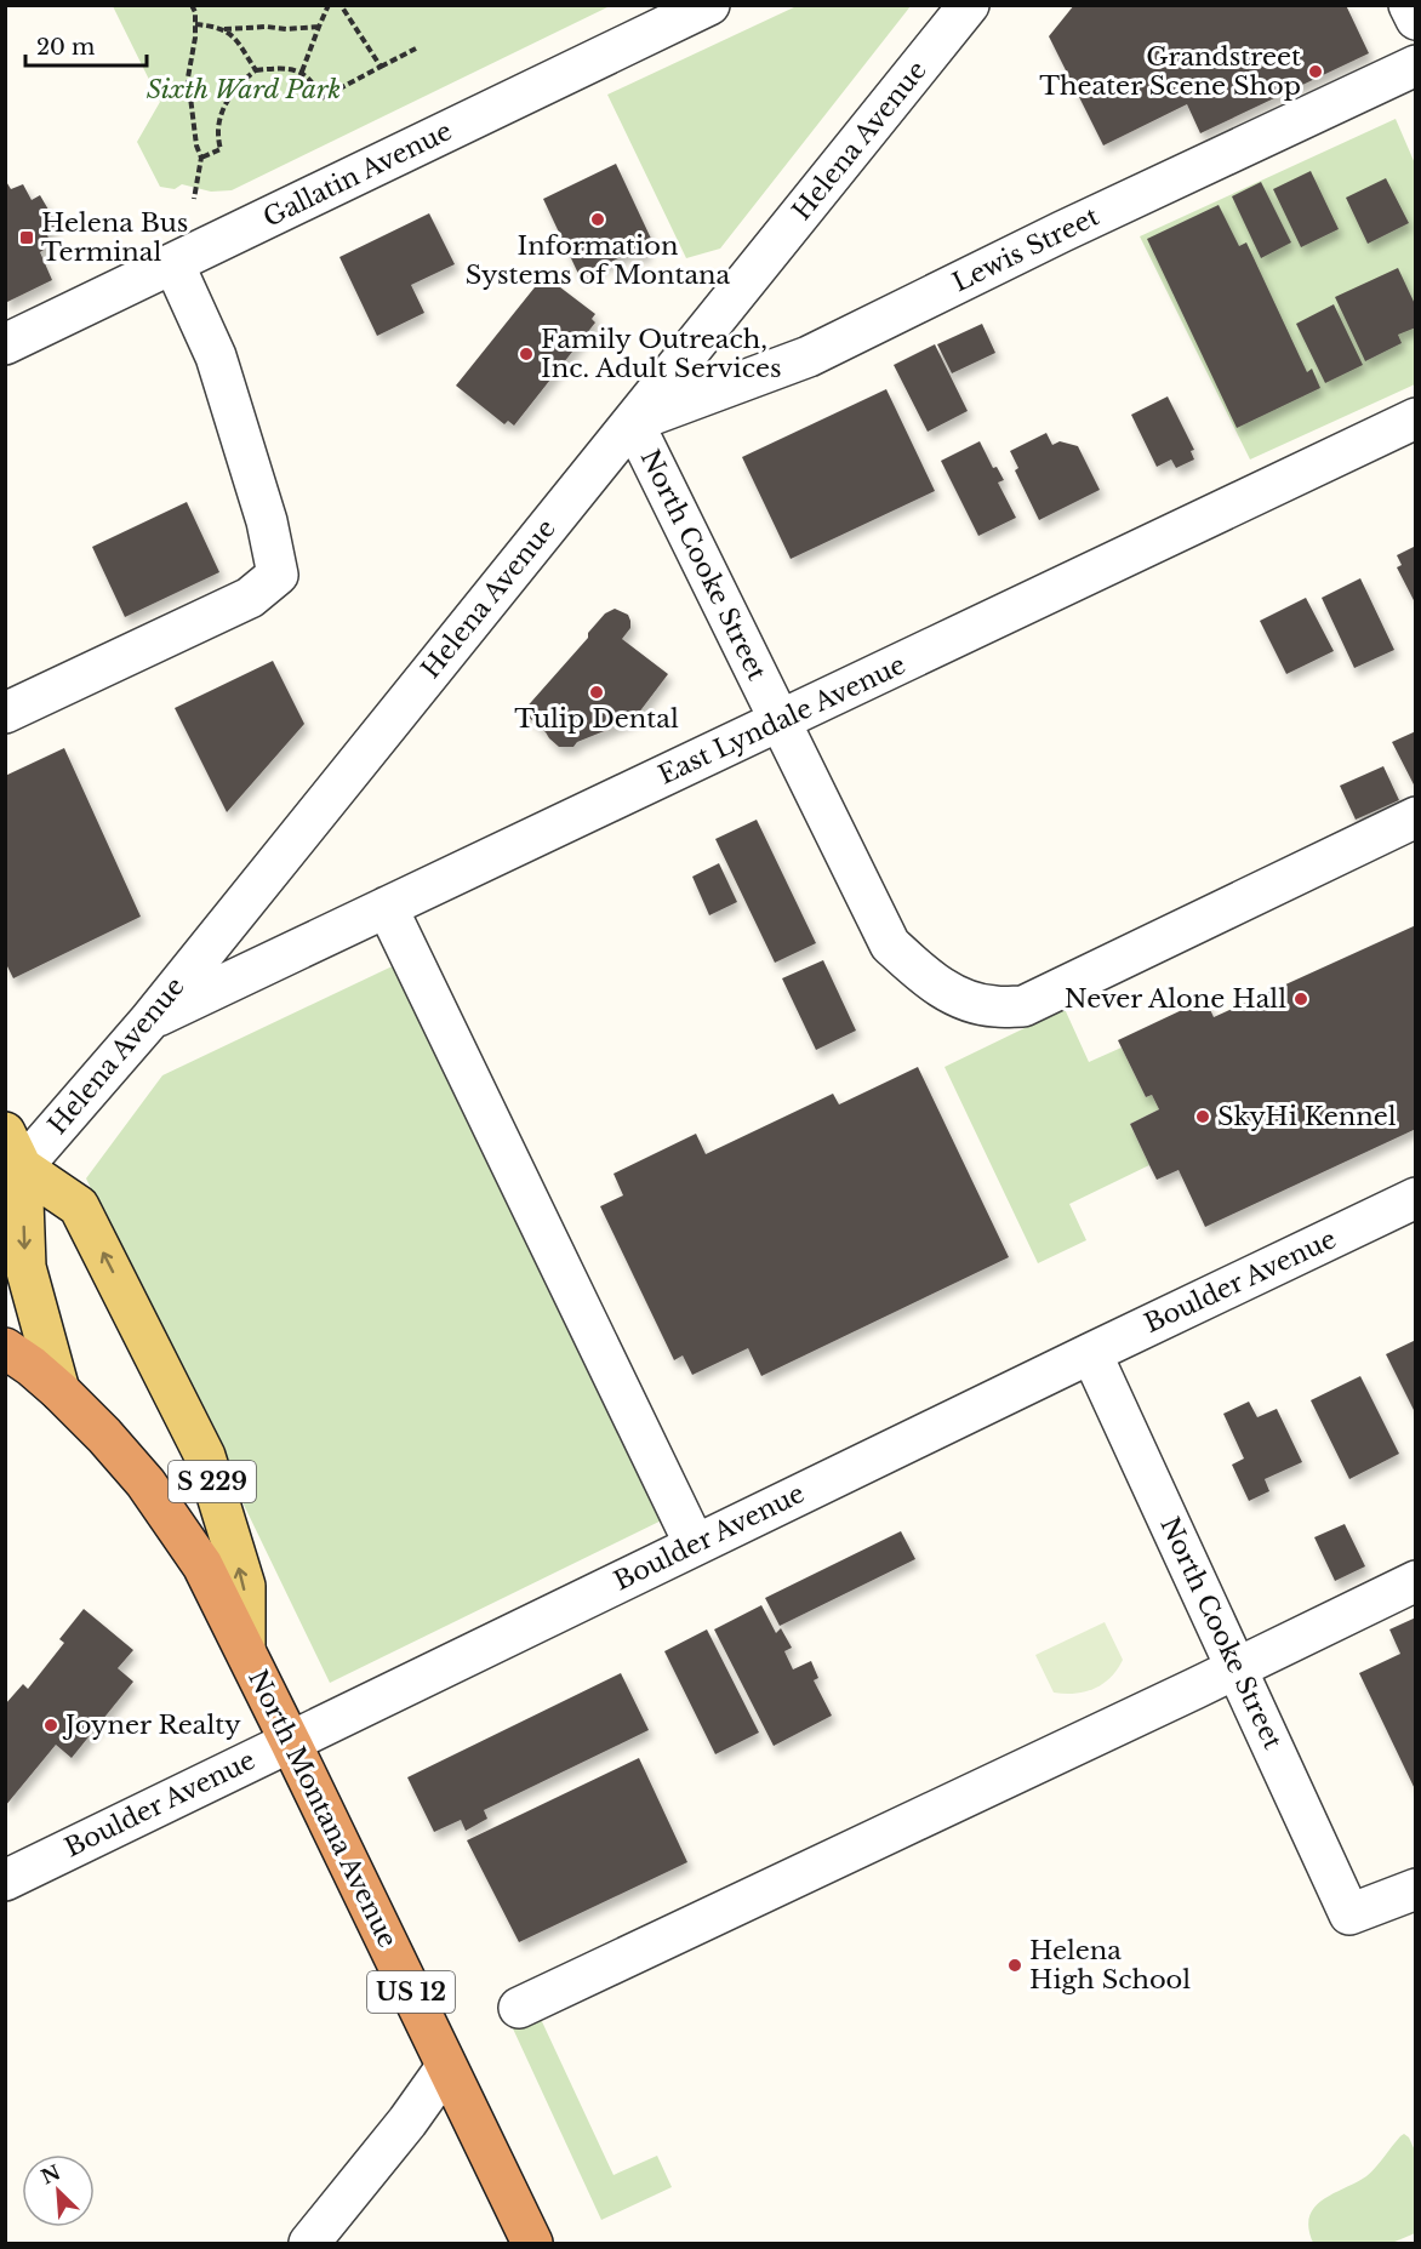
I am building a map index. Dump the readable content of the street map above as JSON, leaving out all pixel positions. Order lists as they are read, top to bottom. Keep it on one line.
{"streets":{"highway":["North Montana Avenue","US 12"],"main road":["S 229"],"street":["Helena Avenue","Gallatin Avenue","Lewis Street","North Cooke Street","East Lyndale Avenue","Boulder Avenue"]},"crossings":[["Helena Avenue","Lewis Street"],["Helena Avenue","North Cooke Street"],["Helena Avenue","East Lyndale Avenue"],["Helena Avenue","North Montana Avenue"],["Lewis Street","North Cooke Street"],["North Cooke Street","East Lyndale Avenue"],["North Cooke Street","Boulder Avenue"],["Boulder Avenue","North Montana Avenue"]],"parks":["Sixth Ward Park"],"places":{"other":["Grandstreet Theater Scene Shop","Information Systems of Montana","Family Outreach, Inc. Adult Services","Tulip Dental","Never Alone Hall","SkyHi Kennel","Joyner Realty","Helena High School"],"transit":["Helena Bus Terminal"]},"scale_bar":"20 m","north":"top left"}
